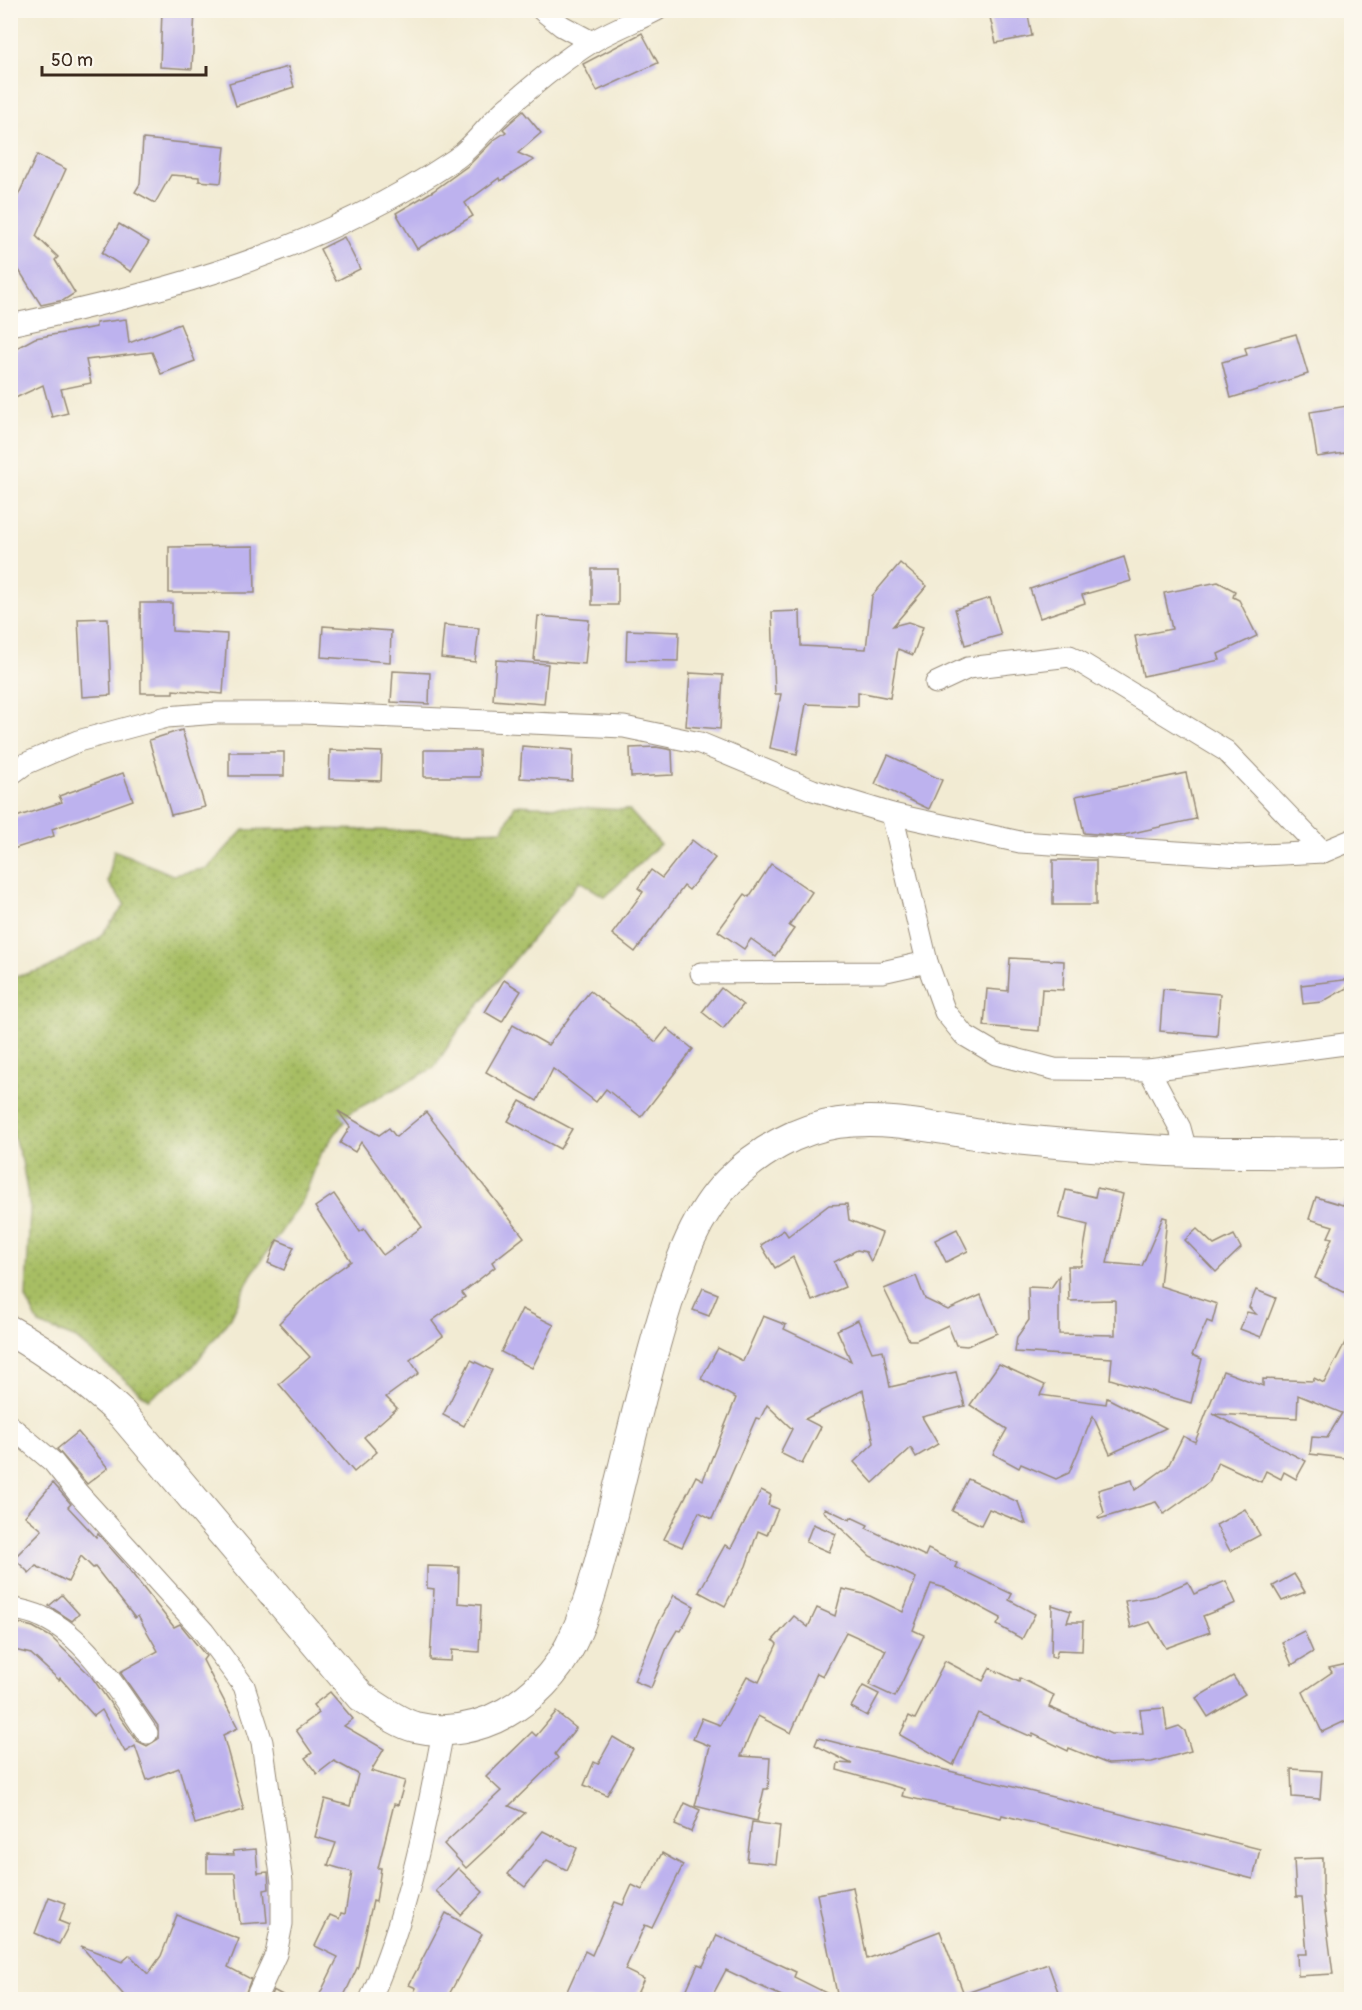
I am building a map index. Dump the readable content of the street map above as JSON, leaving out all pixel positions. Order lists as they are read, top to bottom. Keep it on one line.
{"scale_bar":"50 m"}
